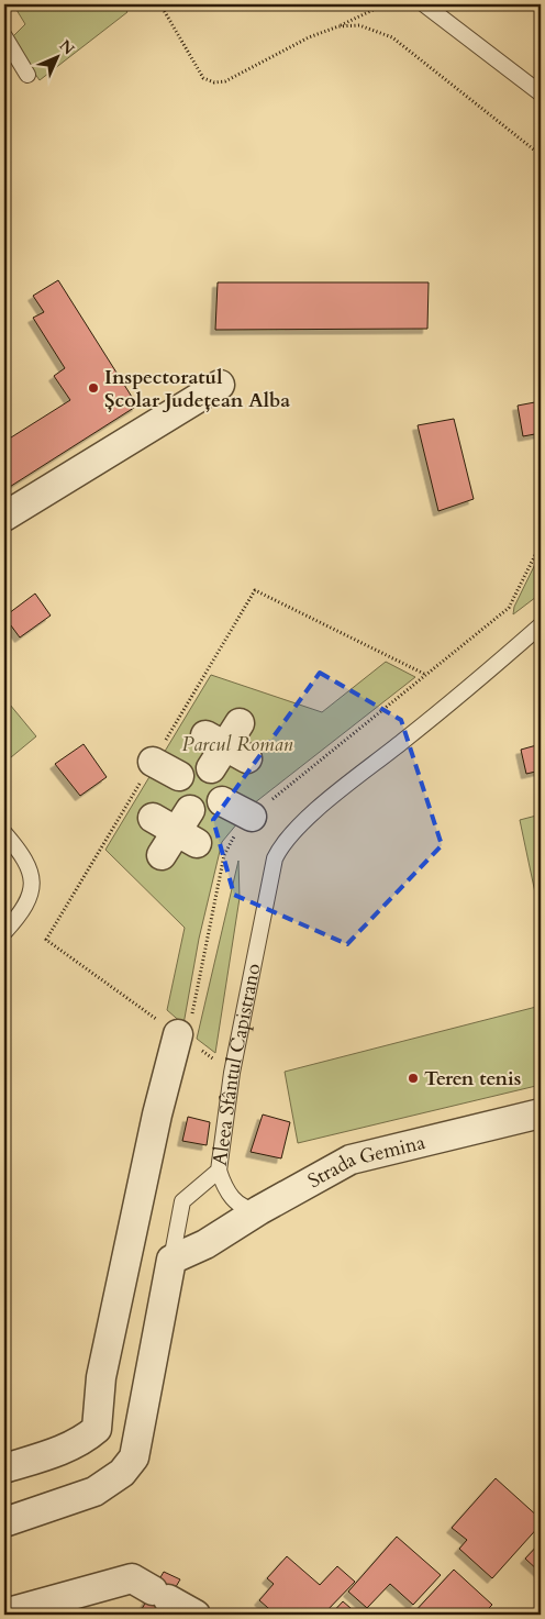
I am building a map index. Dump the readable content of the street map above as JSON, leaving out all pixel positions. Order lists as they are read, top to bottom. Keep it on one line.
{"streets":{"street":["Aleea Sfântul Capistrano","Strada Gemina"]},"crossings":[["Aleea Sfântul Capistrano","Strada Gemina"]],"parks":["Parcul Roman"],"places":["Inspectoratul Școlar Județean Alba","Teren tenis"],"north":"top right"}
